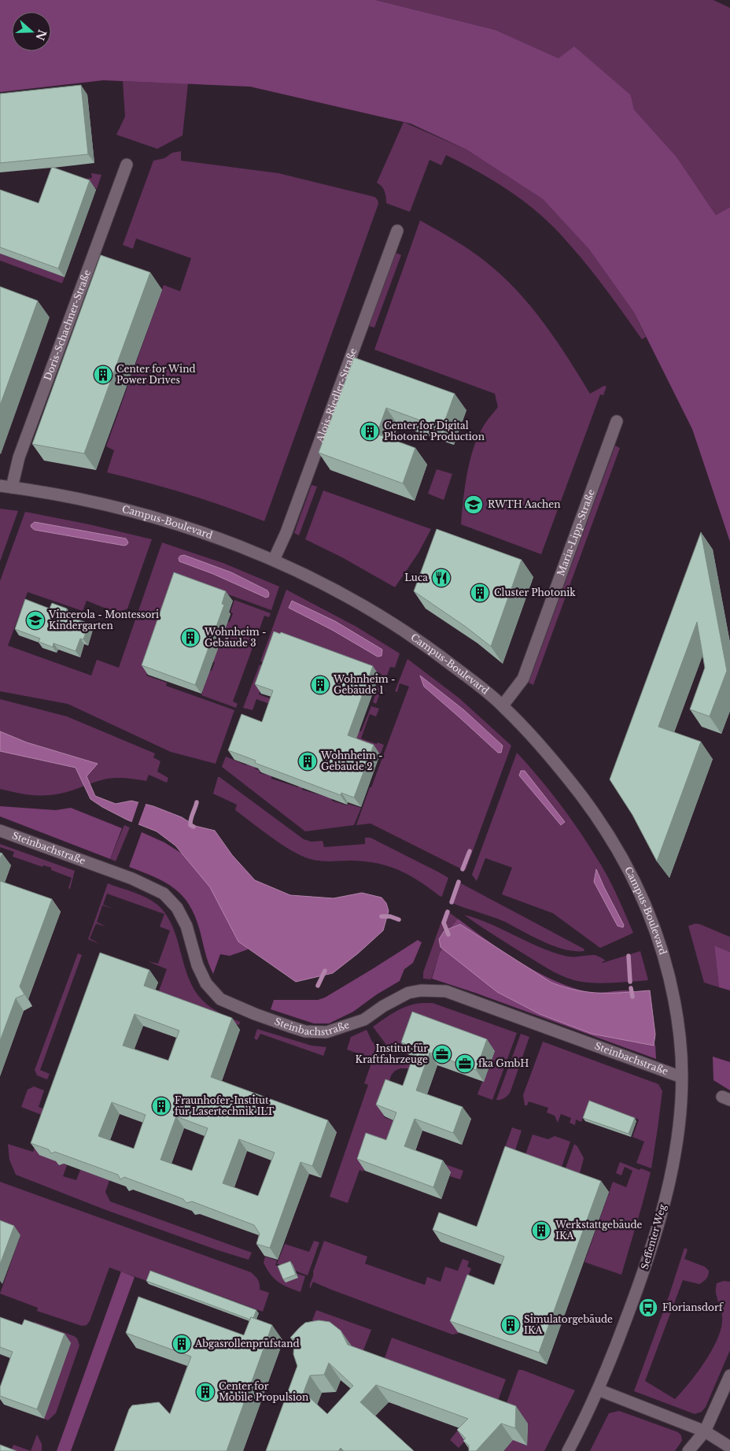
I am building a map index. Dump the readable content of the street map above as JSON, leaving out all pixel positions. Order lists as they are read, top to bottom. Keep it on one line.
{"streets":{"street":["Doris-Schachner-Straße","Alois-Riedler-Straße","Campus-Boulevard","Maria-Lipp-Straße","Steinbachstraße","Seffenter Weg"]},"crossings":[["Doris-Schachner-Straße","Campus-Boulevard"],["Alois-Riedler-Straße","Campus-Boulevard"],["Campus-Boulevard","Maria-Lipp-Straße"],["Campus-Boulevard","Steinbachstraße"],["Campus-Boulevard","Seffenter Weg"],["Steinbachstraße","Seffenter Weg"]],"places":{"building":["Center for Wind Power Drives","Center for Digital Photonic Production","Cluster Photonik","Wohnheim - Gebäude 3","Wohnheim - Gebäude 1","Wohnheim - Gebäude 2","Fraunhofer-Institut für Lasertechnik ILT","Werkstattgebäude IKA","Simulatorgebäude IKA","Abgasrollenprüfstand","Center for Mobile Propulsion"],"school or university":["RWTH Aachen","Vincerola - Montessori Kindergarten"],"restaurant":["Luca"],"office":["Institut für Kraftfahrzeuge","fka GmbH"],"bus stop":["Floriansdorf"]},"north":"right"}
